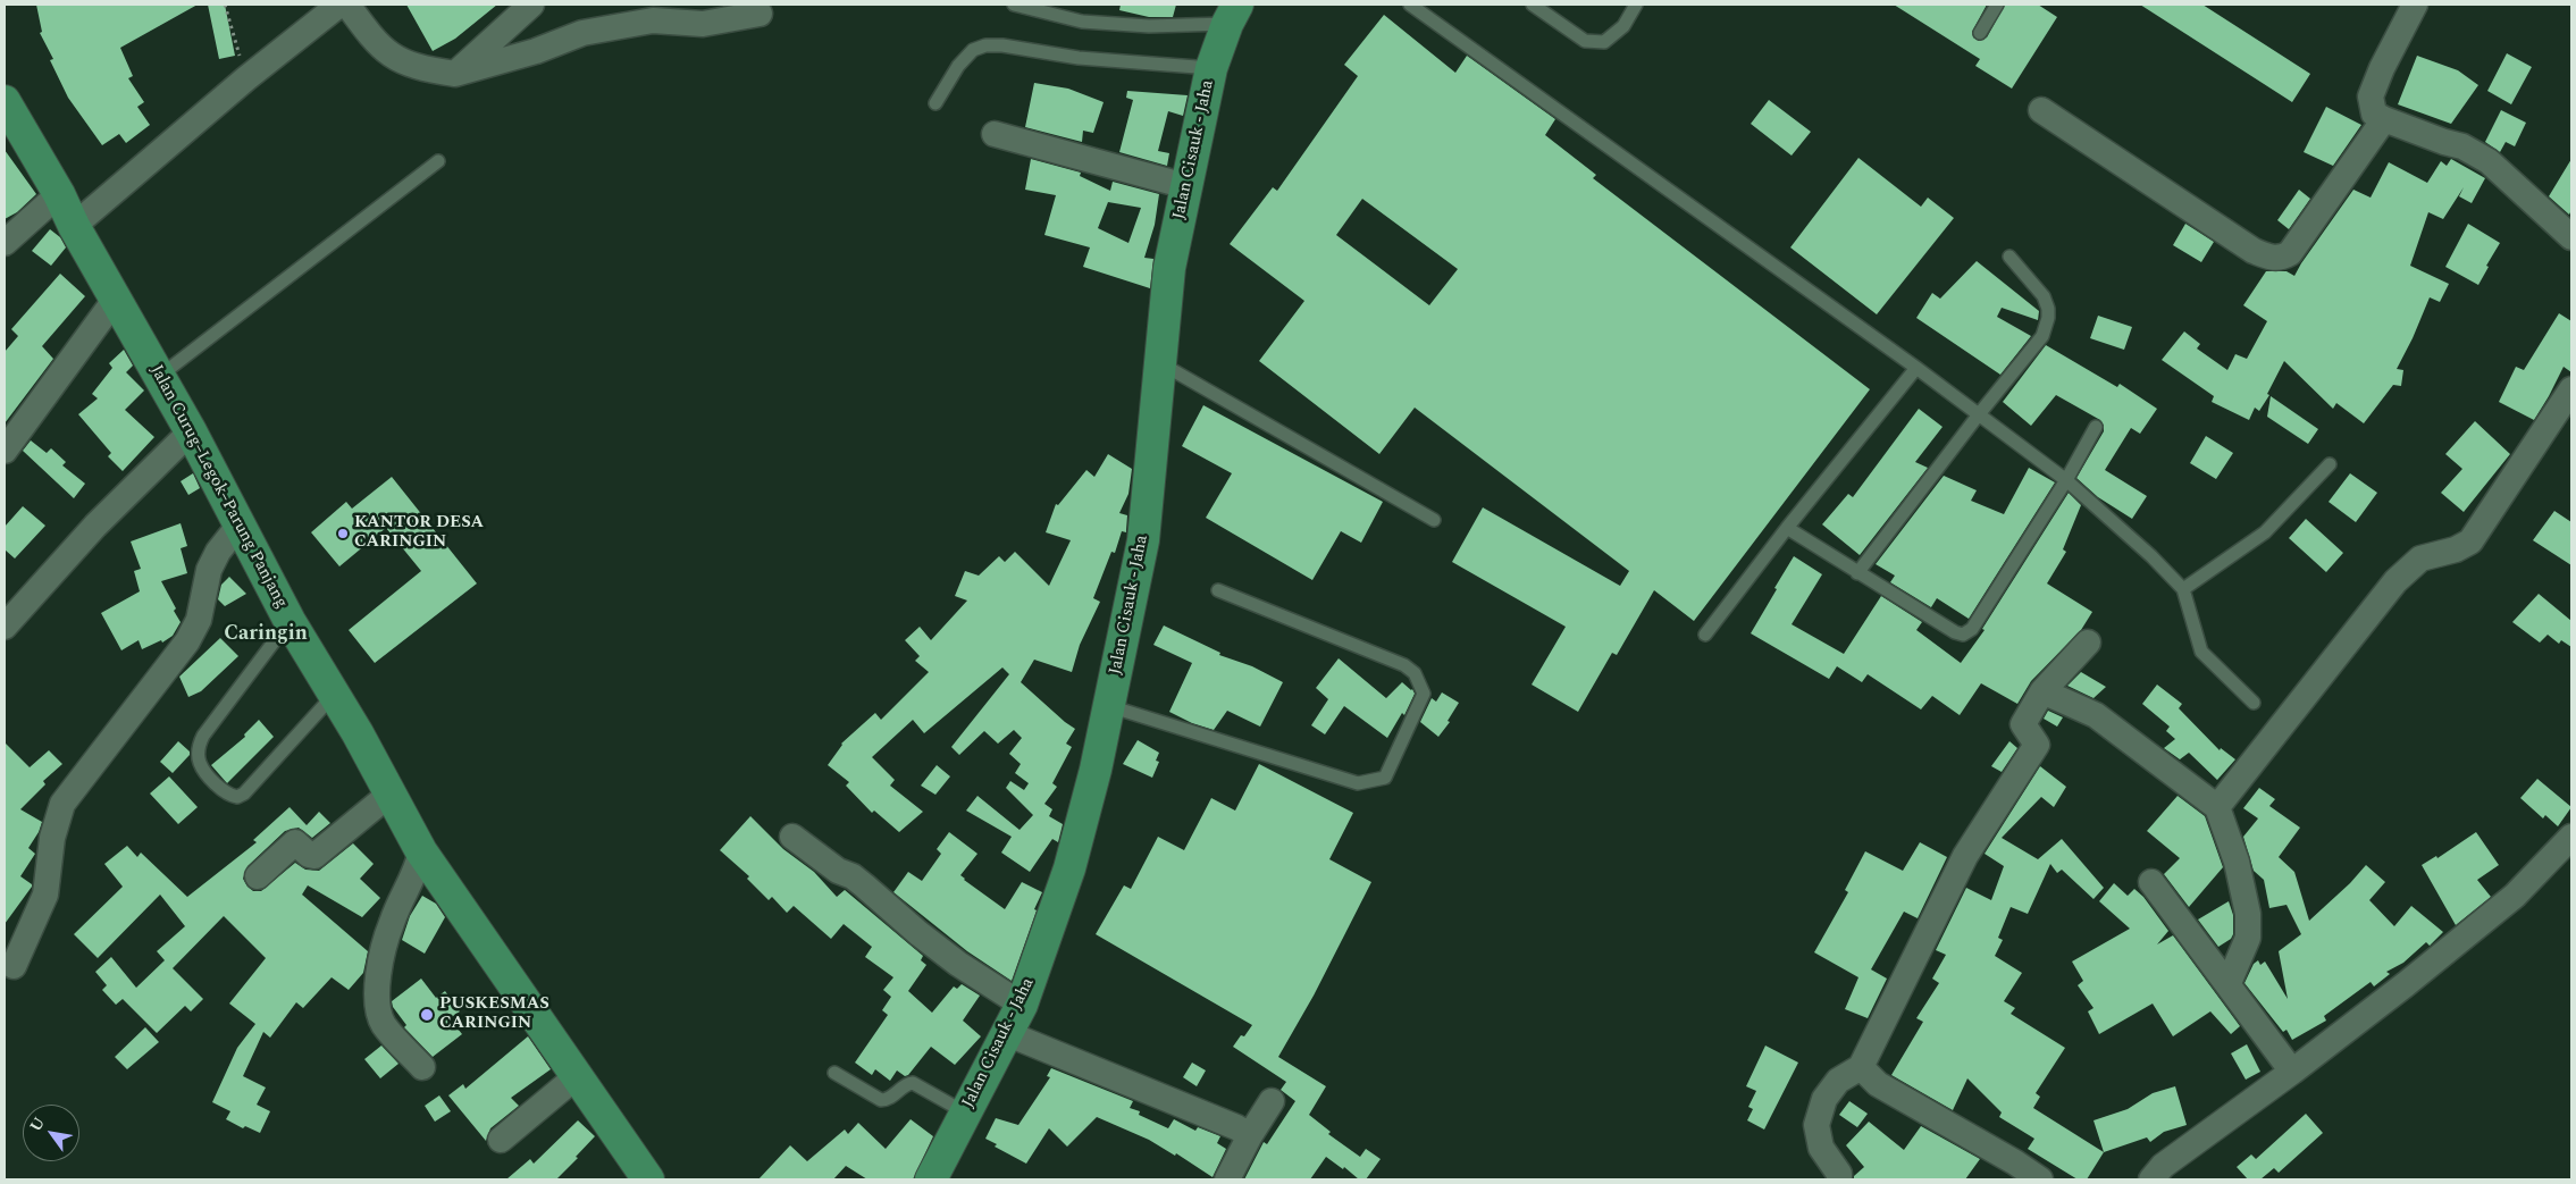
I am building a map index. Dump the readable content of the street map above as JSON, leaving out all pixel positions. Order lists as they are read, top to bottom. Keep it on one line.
{"streets":{"main road":["Jalan Cisauk - Jaha","Jalan Curug–Legok–Parung Panjang"]},"districts":["Caringin"],"places":["KANTOR DESA CARINGIN","PUSKESMAS CARINGIN"],"north":"top left"}
